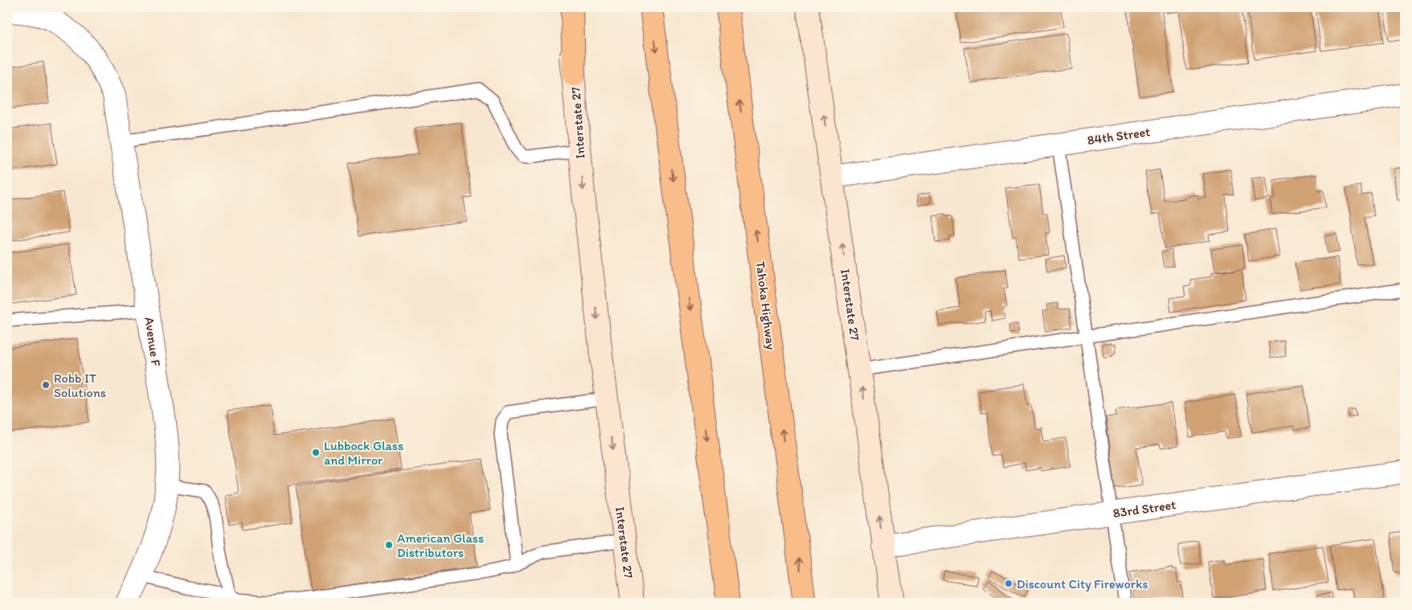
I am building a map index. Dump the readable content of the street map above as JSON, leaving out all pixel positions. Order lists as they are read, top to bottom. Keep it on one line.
{"streets":{"highway":["Tahoka Highway"],"main road":["Interstate 27"],"street":["84th Street","Avenue F","83rd Street"]},"crossings":[["Interstate 27","84th Street"],["Interstate 27","83rd Street"]],"places":["Robb IT Solutions","Lubbock Glass and Mirror","American Glass Distributors","Discount City Fireworks"]}
